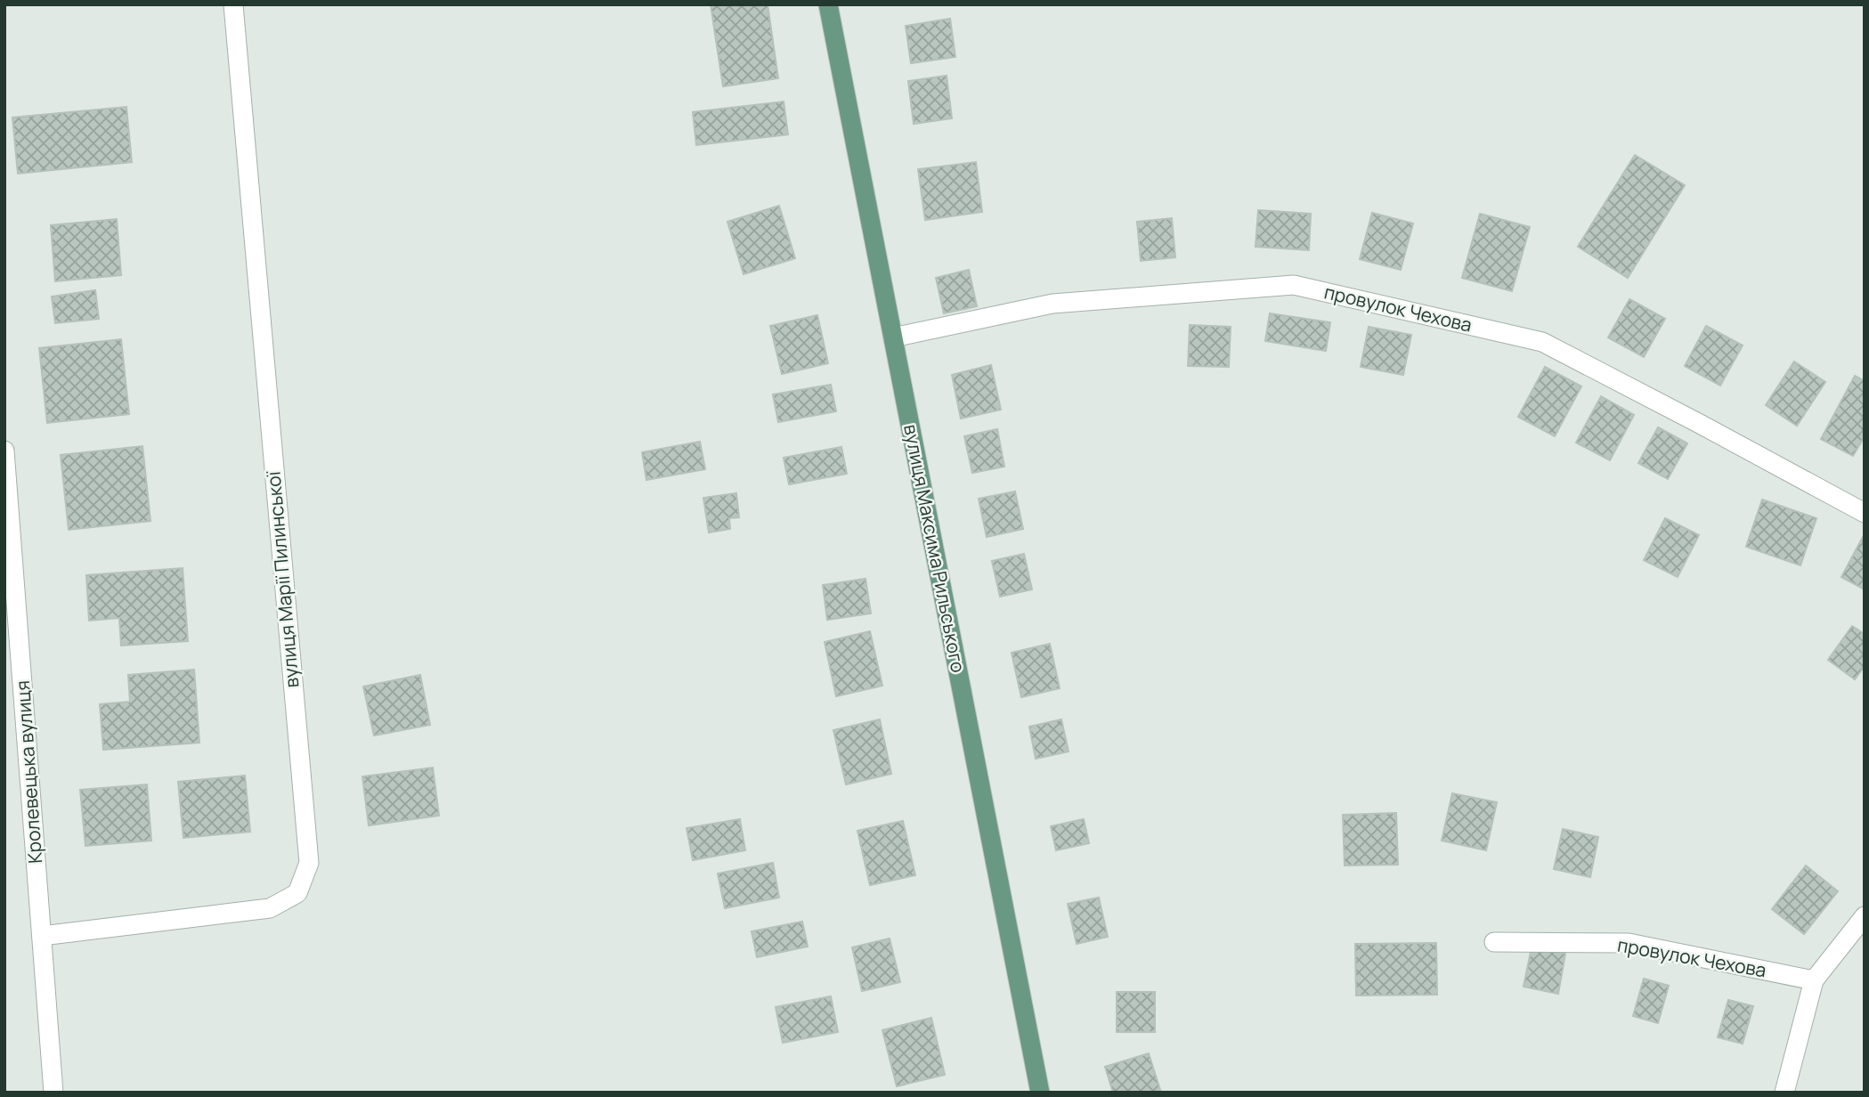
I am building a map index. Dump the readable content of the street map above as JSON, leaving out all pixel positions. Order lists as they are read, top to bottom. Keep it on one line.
{"streets":{"main road":["вулиця Максима Рильського"],"street":["провулок Чехова","вулиця Марії Пилинської","Кролевецька вулиця"]},"crossings":[["провулок Чехова","вулиця Максима Рильського"],["вулиця Марії Пилинської","Кролевецька вулиця"]]}
